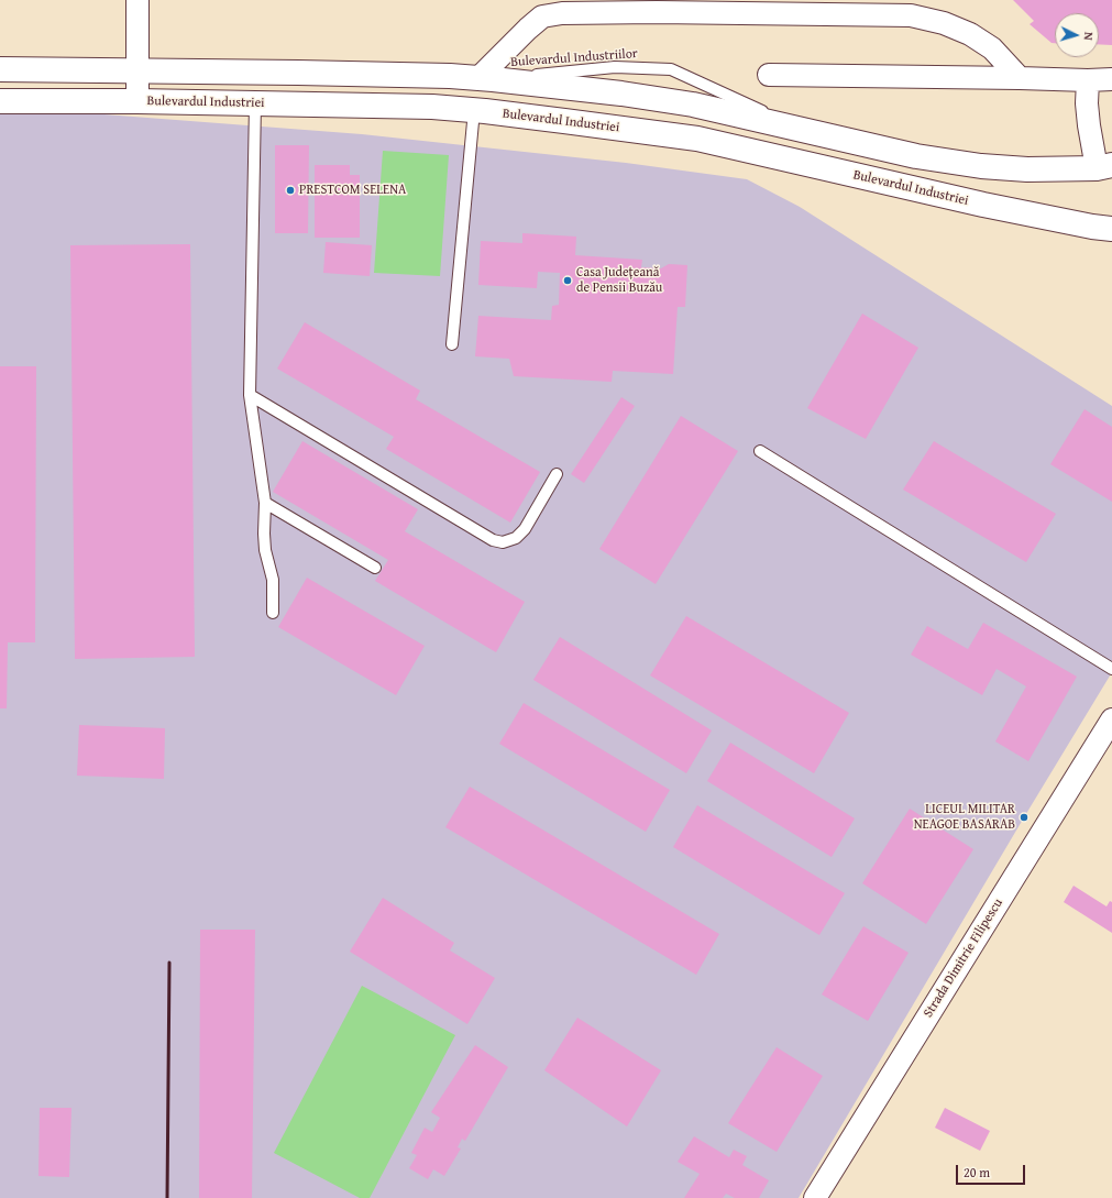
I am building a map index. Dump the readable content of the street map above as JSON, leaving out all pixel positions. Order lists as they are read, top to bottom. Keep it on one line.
{"streets":{"main road":["Bulevardul Industriei"],"street":["Strada Dimitrie Filipescu"],"lane":["Bulevardul Industriilor"]},"places":["PRESTCOM SELENA","Casa Județeană de Pensii Buzău","LICEUL MILITAR NEAGOE BASARAB"],"scale_bar":"20 m","north":"right"}
